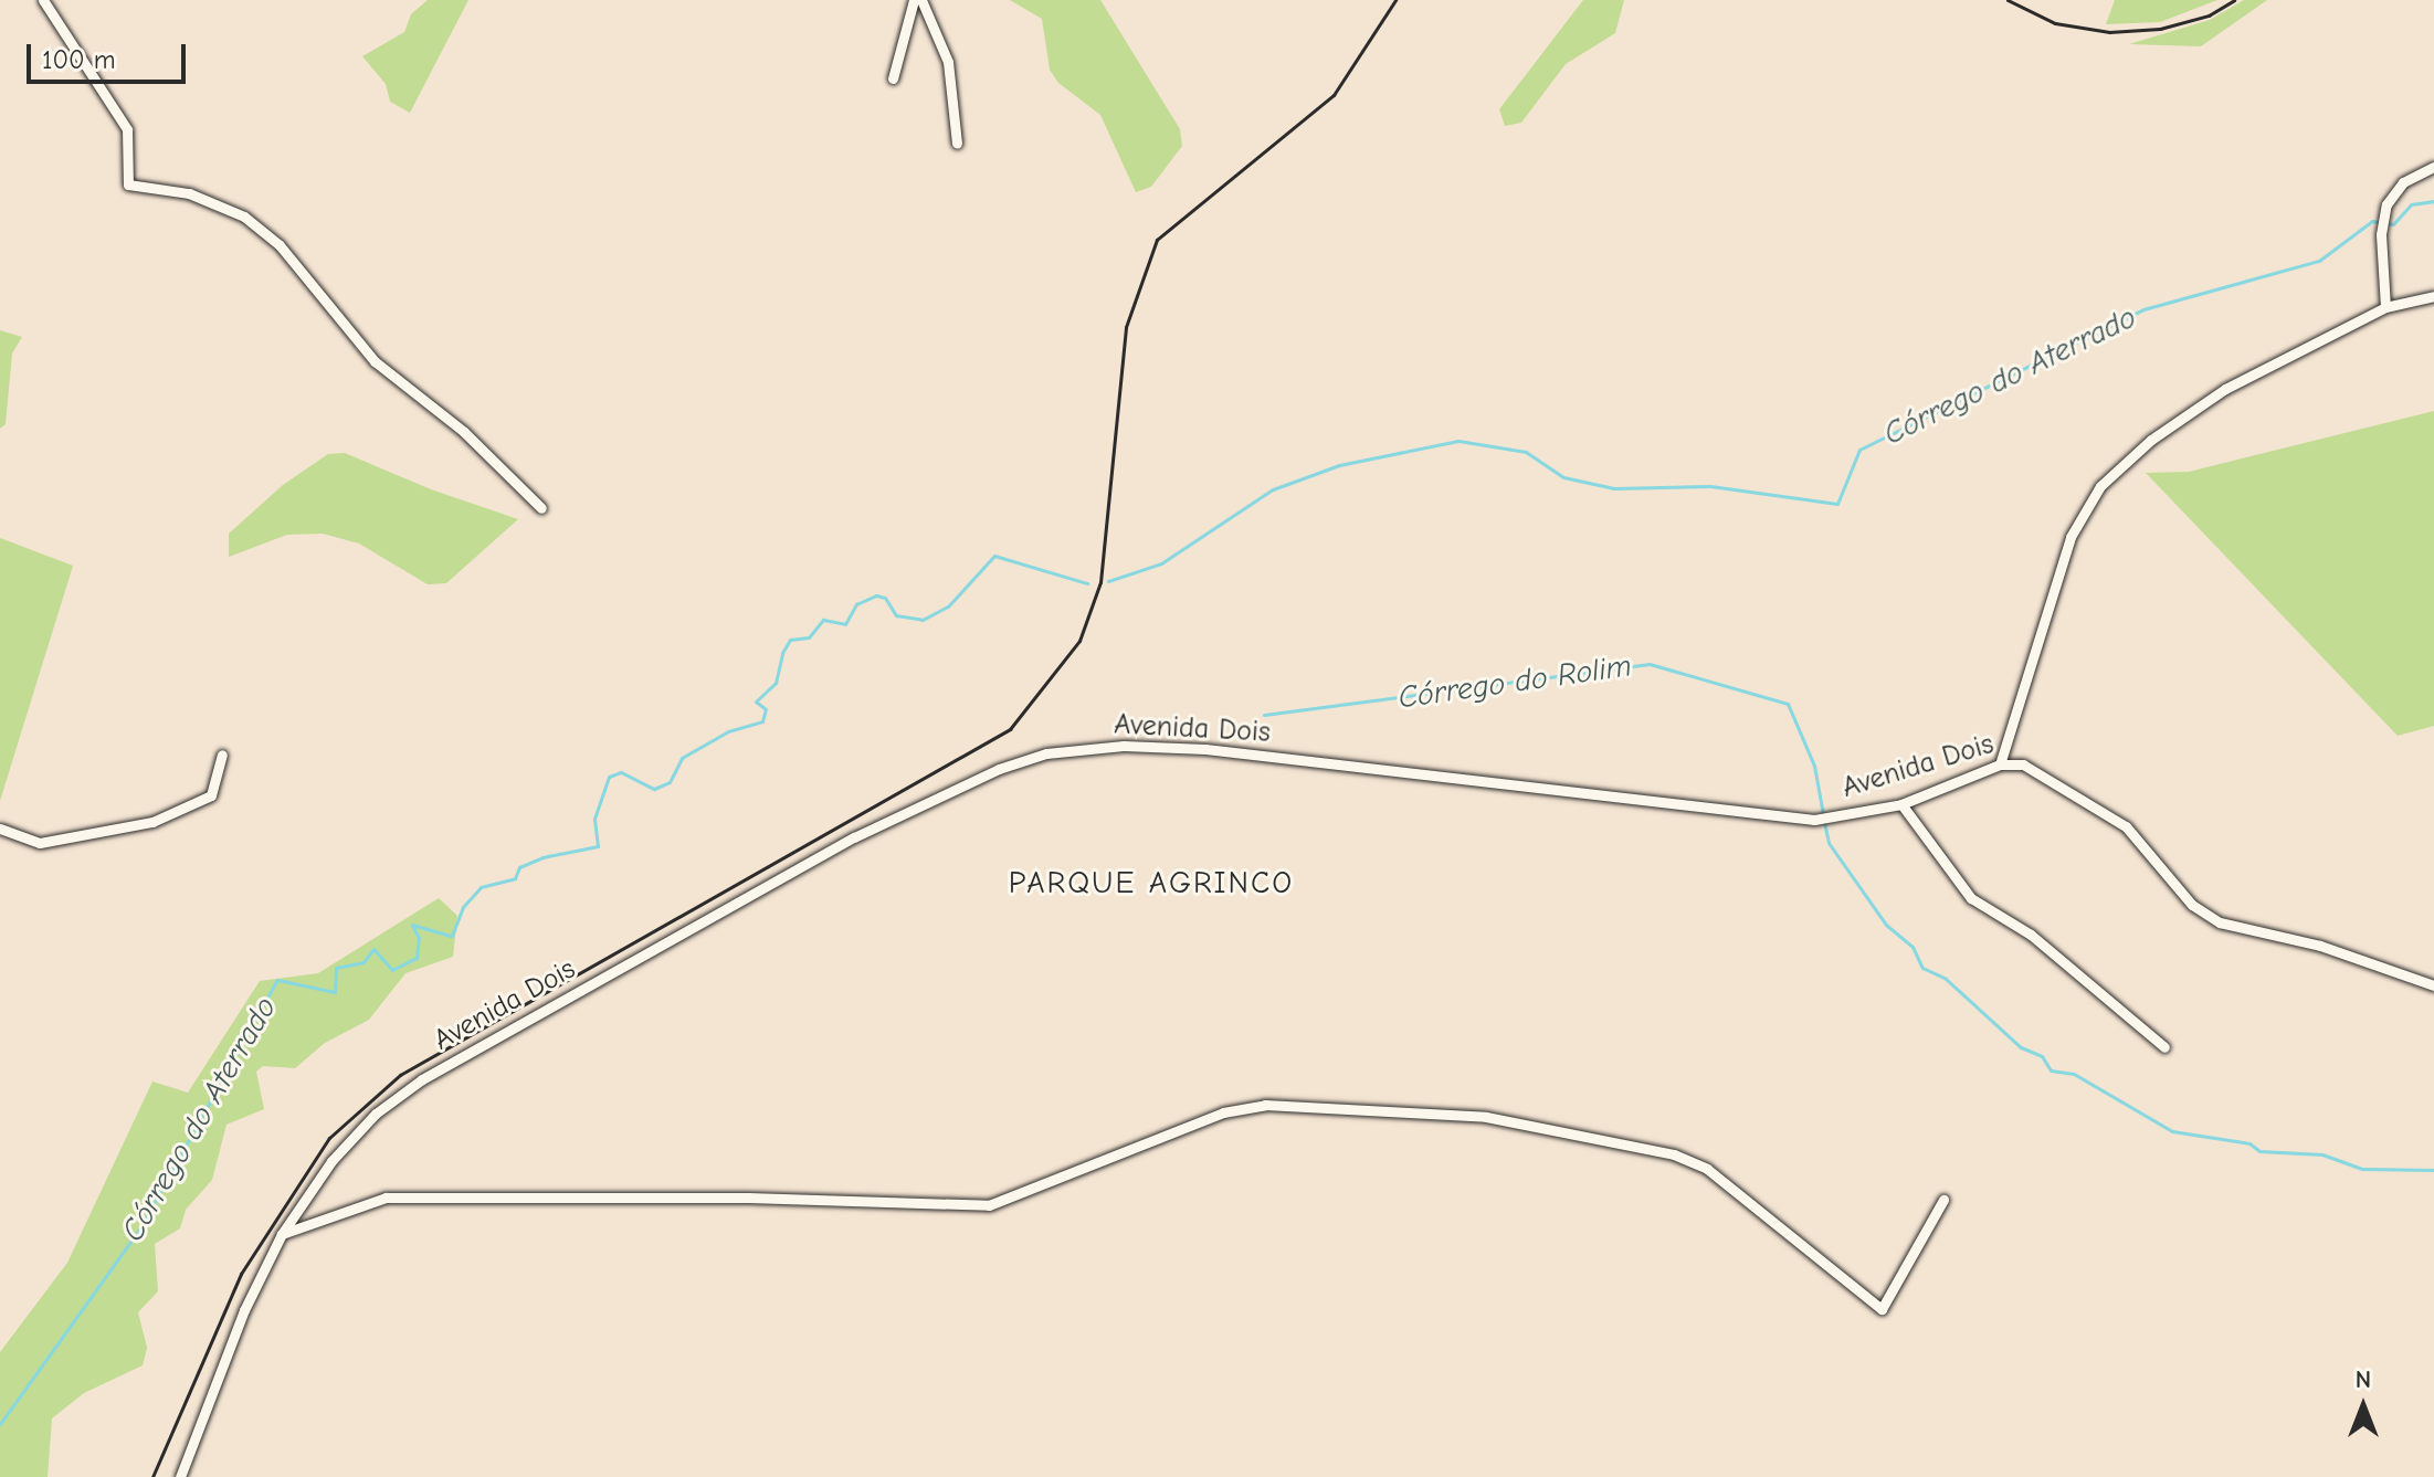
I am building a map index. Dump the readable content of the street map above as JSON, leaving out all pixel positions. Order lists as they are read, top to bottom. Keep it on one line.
{"streets":{"street":["Avenida Dois"]},"districts":["PARQUE AGRINCO"],"water":["Córrego do Aterrado","Córrego do Rolim"],"scale_bar":"100 m","north":"top"}
